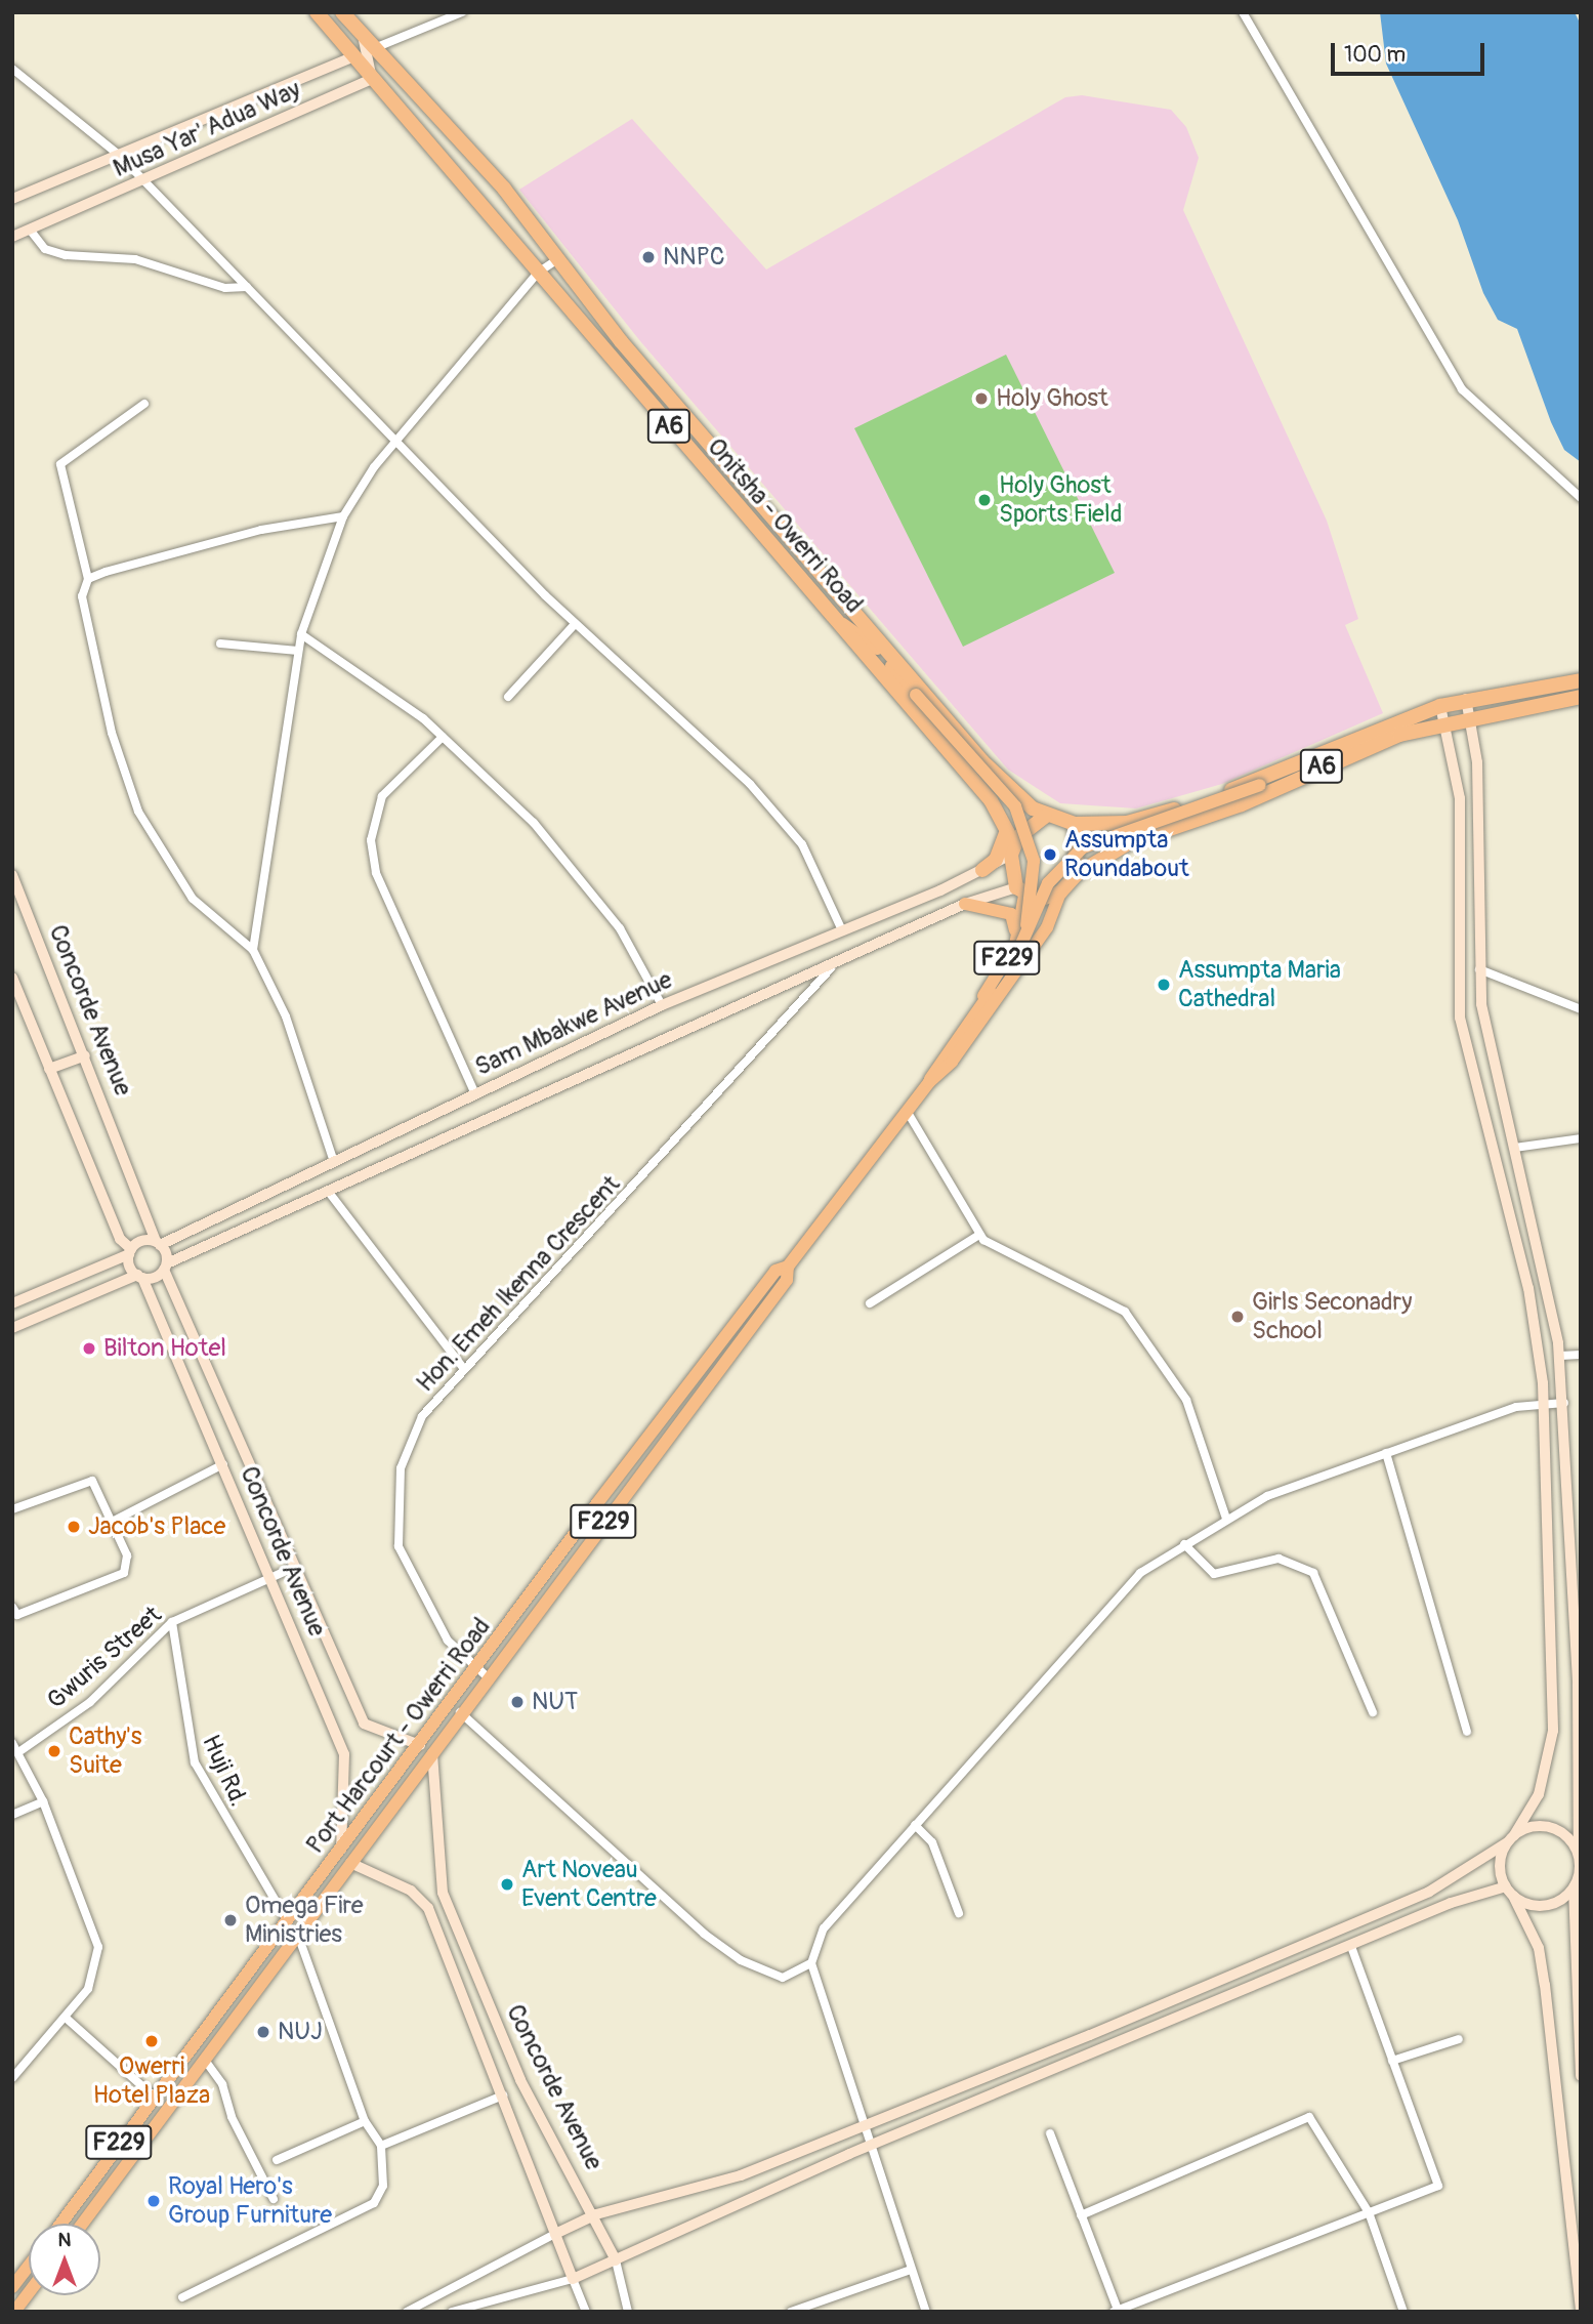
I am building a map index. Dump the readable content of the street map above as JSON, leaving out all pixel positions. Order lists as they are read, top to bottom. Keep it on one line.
{"streets":{"highway":["A6","Onitsha - Owerri Road"],"main road":["F229","Port Harcourt - Owerri Road"],"street":["Musa Yar' Adua Way","Concorde Avenue","Sam Mbakwe Avenue","Hon. Emeh Ikenna Crescent","Gwuris Street","Huji Rd."]},"crossings":[["Musa Yar' Adua Way","Onitsha - Owerri Road"],["A6","Onitsha - Owerri Road"],["A6","F229"],["A6","Sam Mbakwe Avenue"],["Onitsha - Owerri Road","F229"],["Onitsha - Owerri Road","Sam Mbakwe Avenue"],["F229","Sam Mbakwe Avenue"],["Concorde Avenue","Sam Mbakwe Avenue"],["Concorde Avenue","Gwuris Street"],["Concorde Avenue","Port Harcourt - Owerri Road"],["Hon. Emeh Ikenna Crescent","Port Harcourt - Owerri Road"],["Gwuris Street","Huji Rd."],["Port Harcourt - Owerri Road","Huji Rd."]],"places":["NNPC","Holy Ghost","Holy Ghost Sports Field","Assumpta Roundabout","Assumpta Maria Cathedral","Girls Seconadry School","Bilton Hotel","Jacob's Place","NUT","Cathy's Suite","Art Noveau Event Centre","Omega Fire Ministries","NUJ","Owerri Hotel Plaza","Royal Hero's Group Furniture"],"scale_bar":"100 m","north":"top"}
